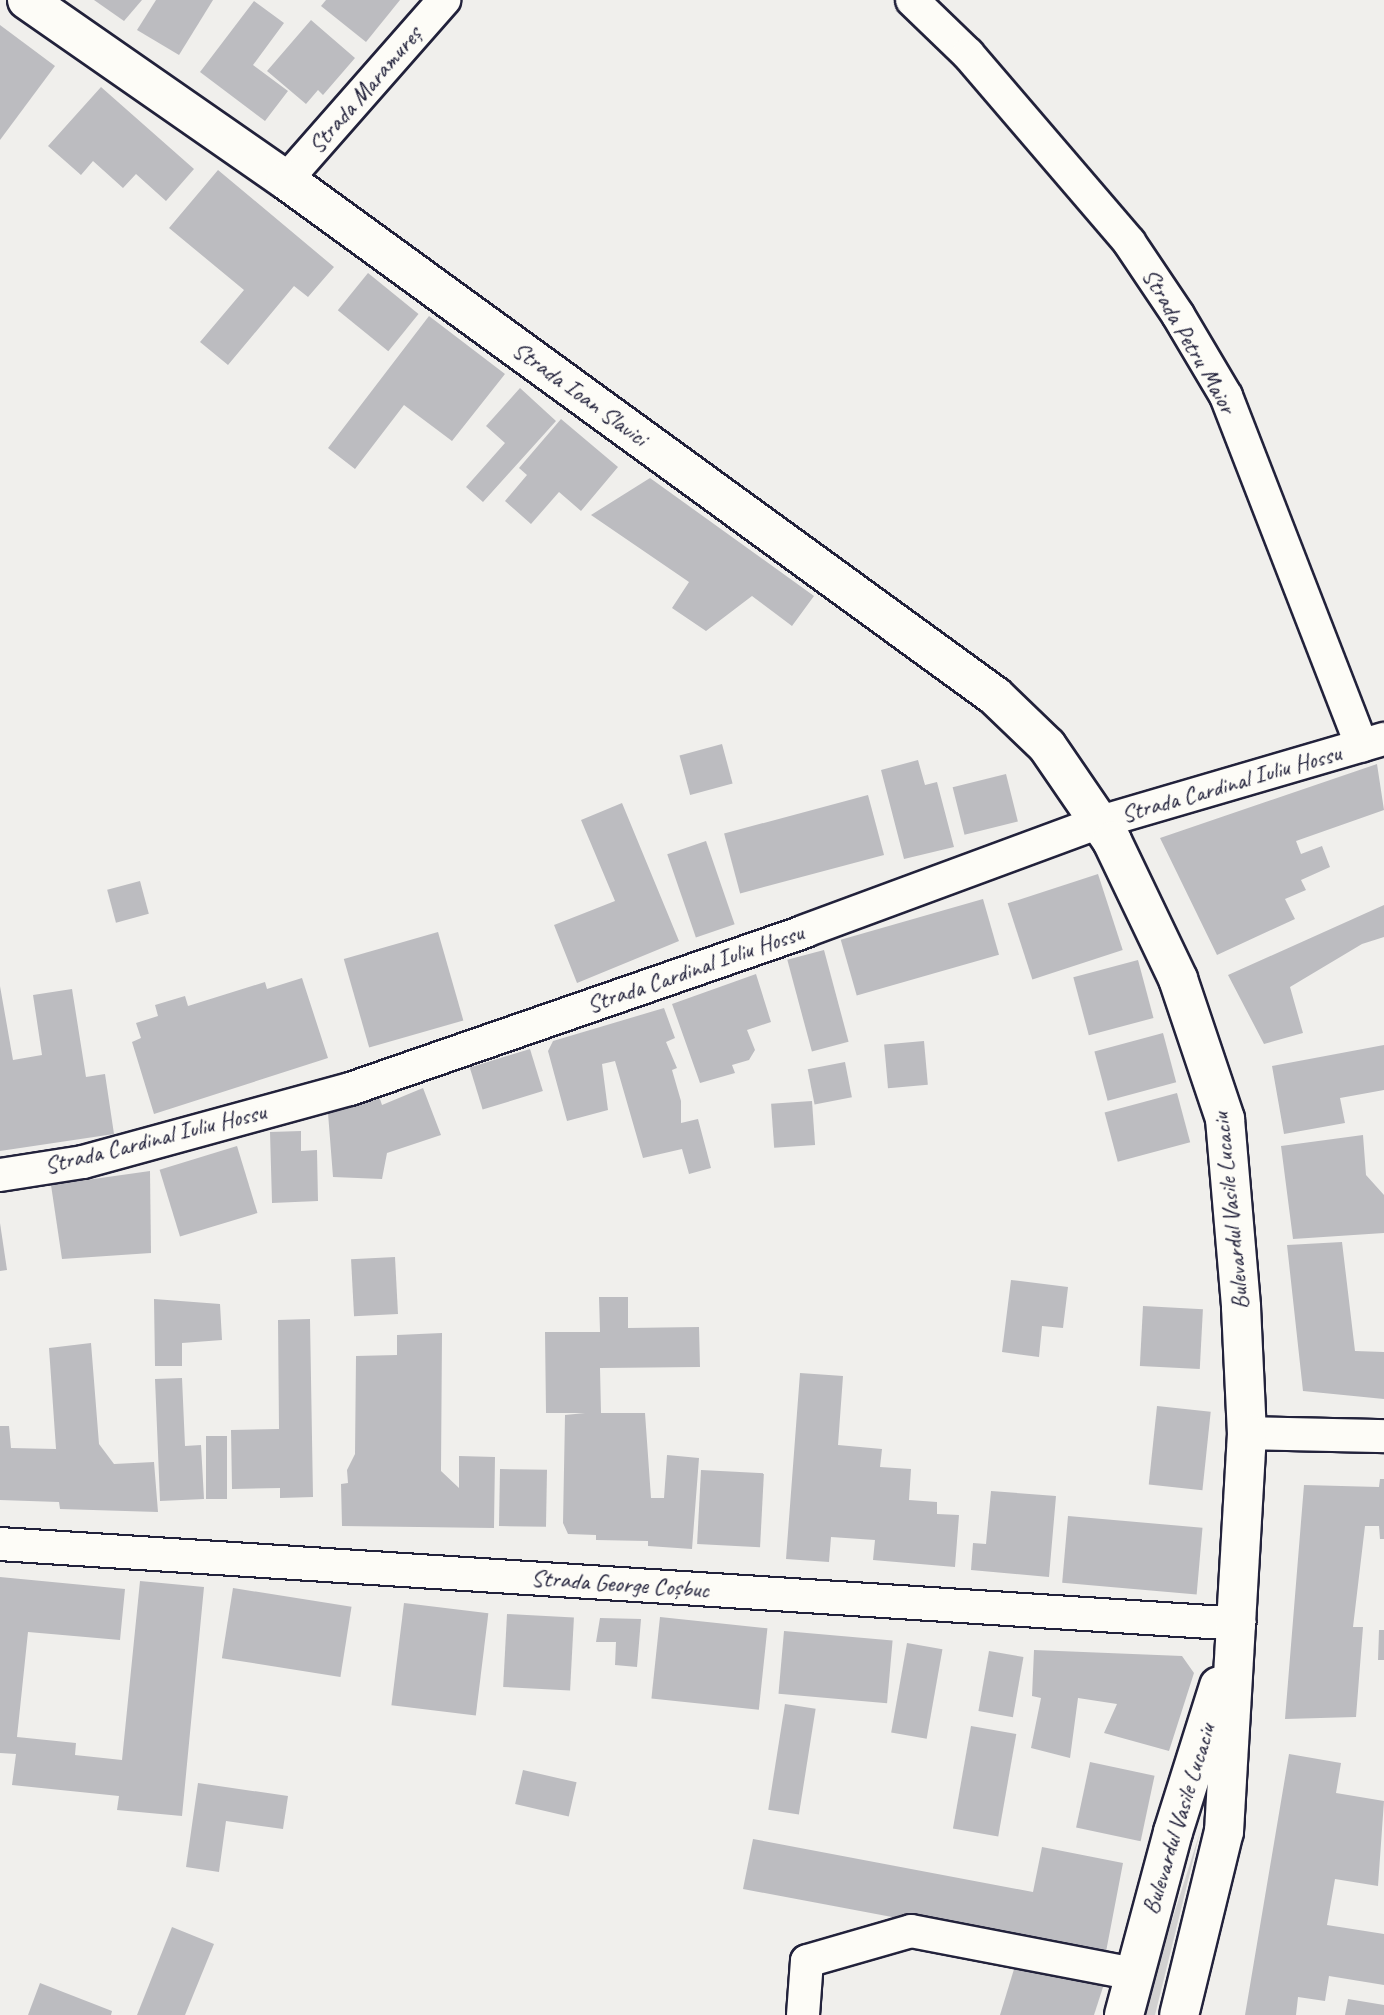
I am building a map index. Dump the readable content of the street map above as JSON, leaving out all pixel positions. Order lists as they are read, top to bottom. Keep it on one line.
{"streets":{"main road":["Strada Ioan Slavici","Bulevardul Vasile Lucaciu"],"street":["Strada Maramureș","Strada Petru Maior","Strada Cardinal Iuliu Hossu","Strada George Coșbuc"]},"crossings":[["Strada Maramureș","Strada Ioan Slavici"],["Strada Petru Maior","Strada Cardinal Iuliu Hossu"],["Strada Ioan Slavici","Strada Cardinal Iuliu Hossu"],["Strada Ioan Slavici","Bulevardul Vasile Lucaciu"],["Strada Cardinal Iuliu Hossu","Bulevardul Vasile Lucaciu"],["Bulevardul Vasile Lucaciu","Strada George Coșbuc"]]}
